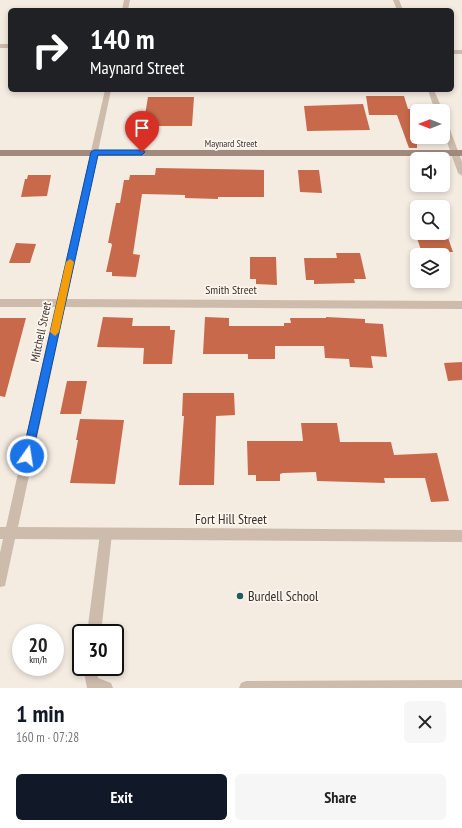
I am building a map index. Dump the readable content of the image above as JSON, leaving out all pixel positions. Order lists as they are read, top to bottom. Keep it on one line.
{"streets":{"street":["Maynard Street","Smith Street","Mitchell Street","Fort Hill Street"]},"crossings":[["Maynard Street","Mitchell Street"],["Smith Street","Mitchell Street"],["Mitchell Street","Fort Hill Street"]],"places":["Burdell School"],"north":"left","page":{"turn":["140 m","Maynard Street"],"speed":"20 km/h","limit":"30","heading":["1 min","160 m · 07:28"],"buttons":["Exit","Share"]}}
